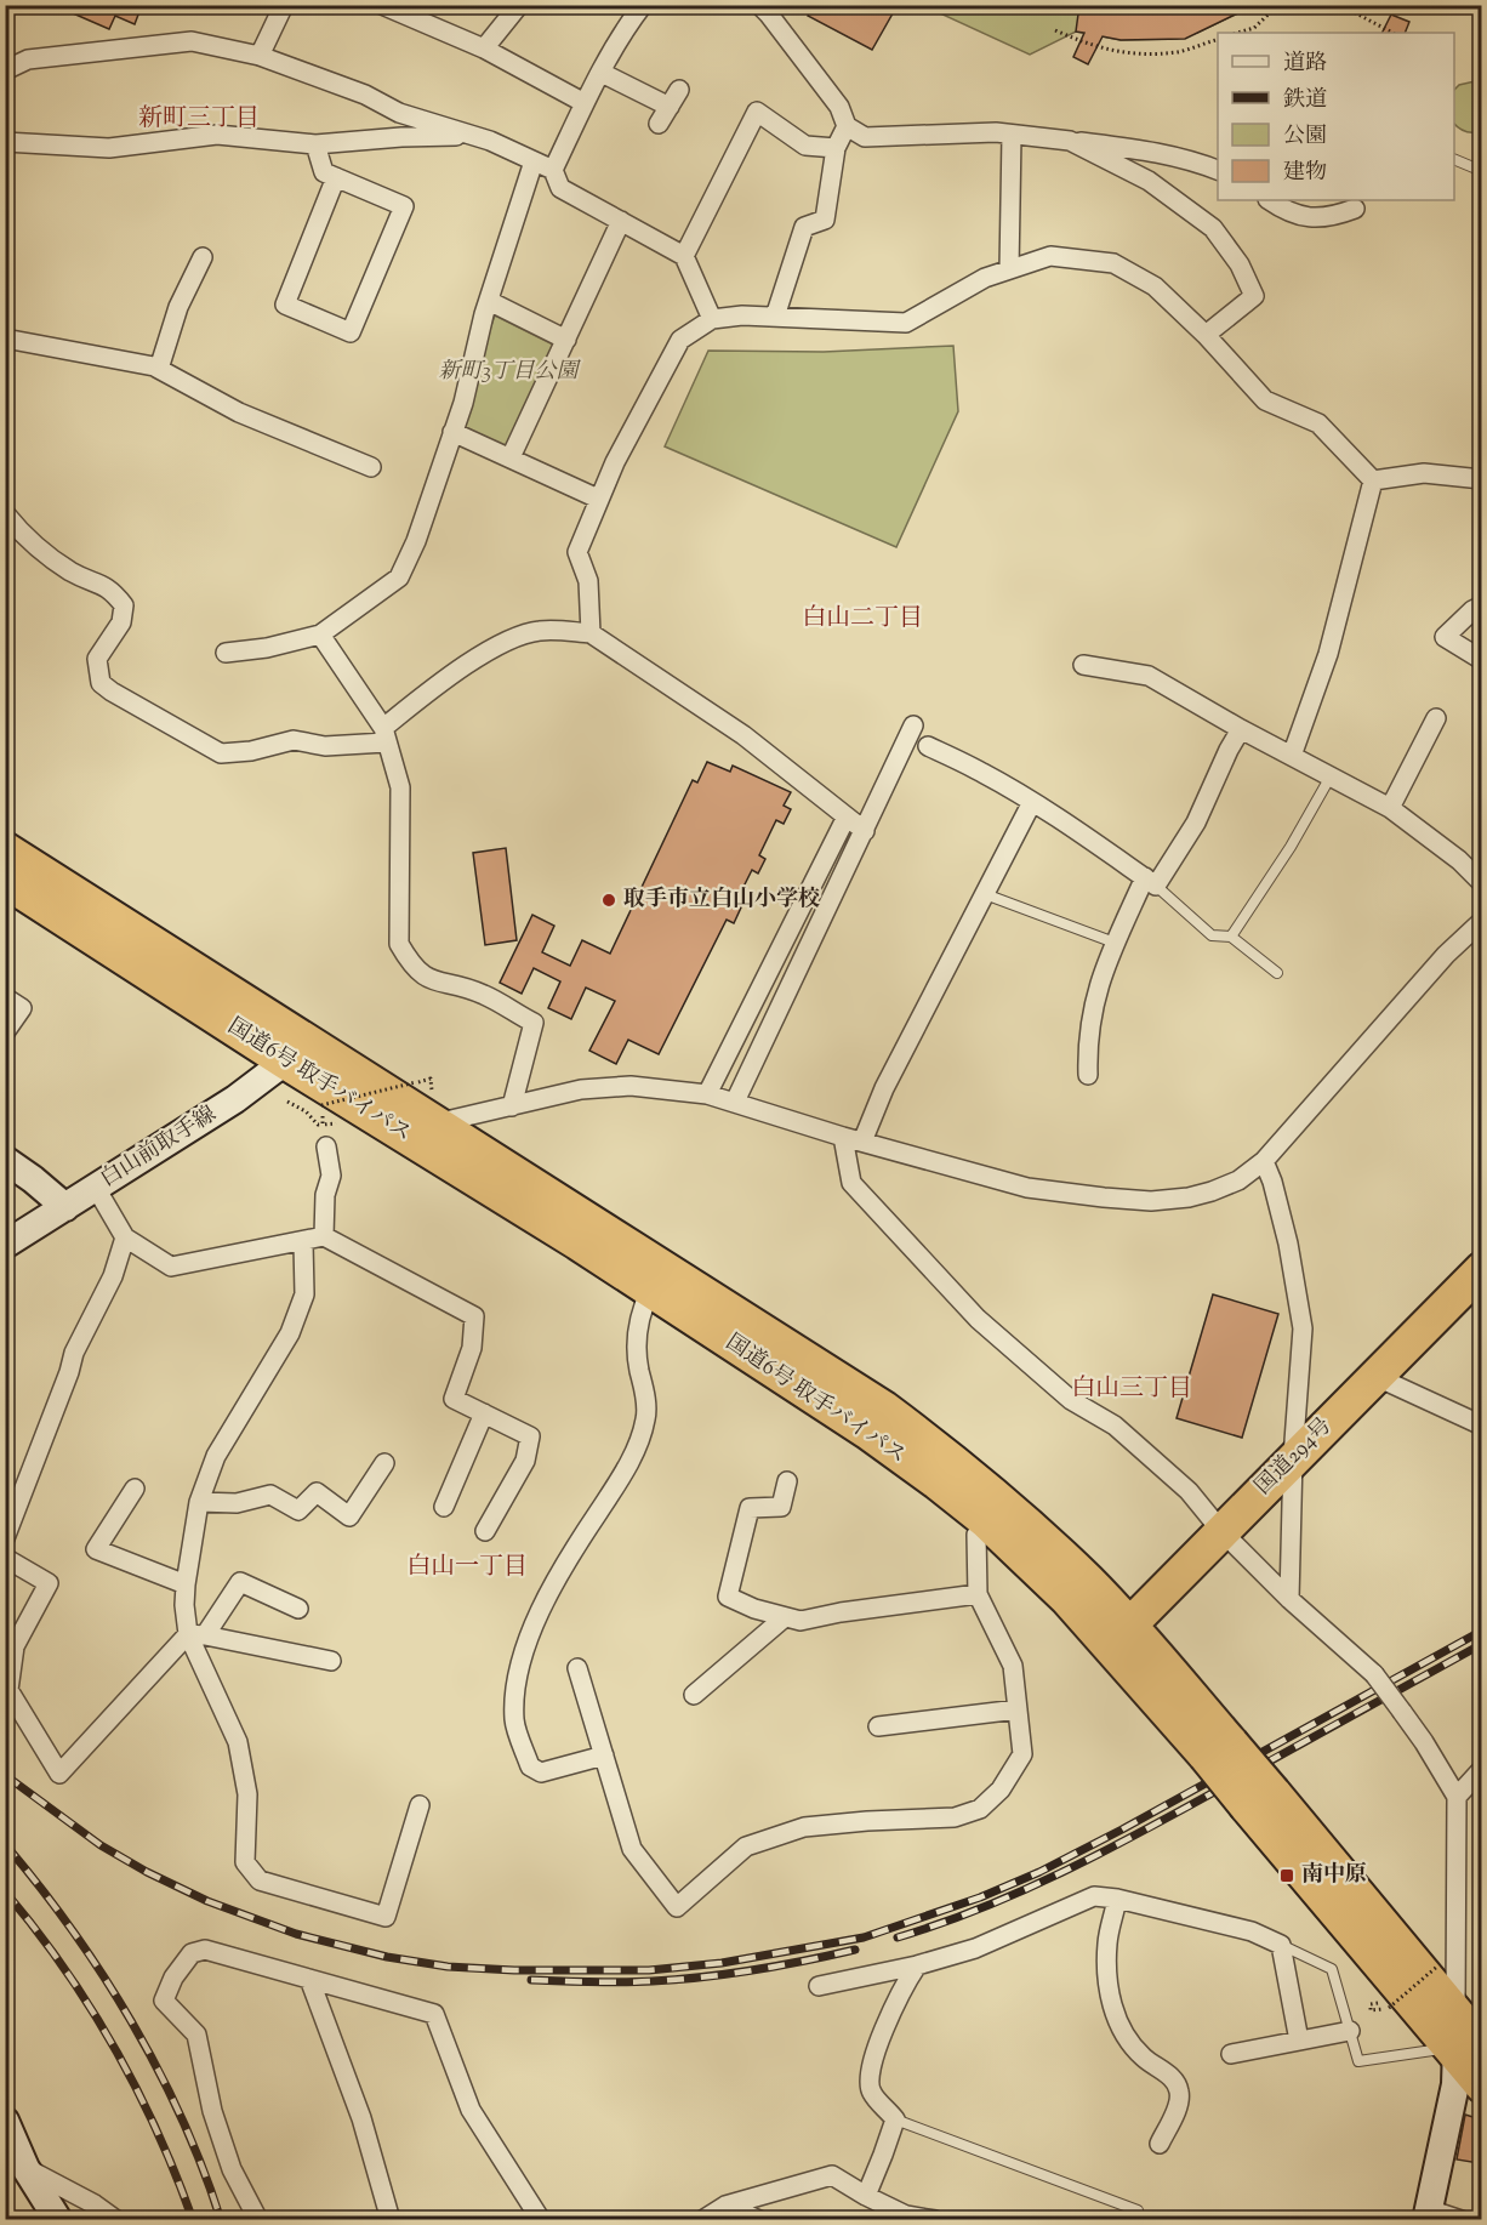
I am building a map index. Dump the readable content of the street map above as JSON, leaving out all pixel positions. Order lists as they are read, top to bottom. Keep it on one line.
{"streets":{"highway":["国道6号 取手バイパス","国道294号"],"street":["白山前取手線"]},"crossings":[["国道6号 取手バイパス","白山前取手線"],["国道6号 取手バイパス","国道294号"]],"districts":["新町三丁目","白山二丁目","白山三丁目","白山一丁目"],"parks":["新町3丁目公園"],"places":{"other":["取手市立白山小学校"],"transit":["南中原"]},"legend":["道路","鉄道","公園","建物"]}
